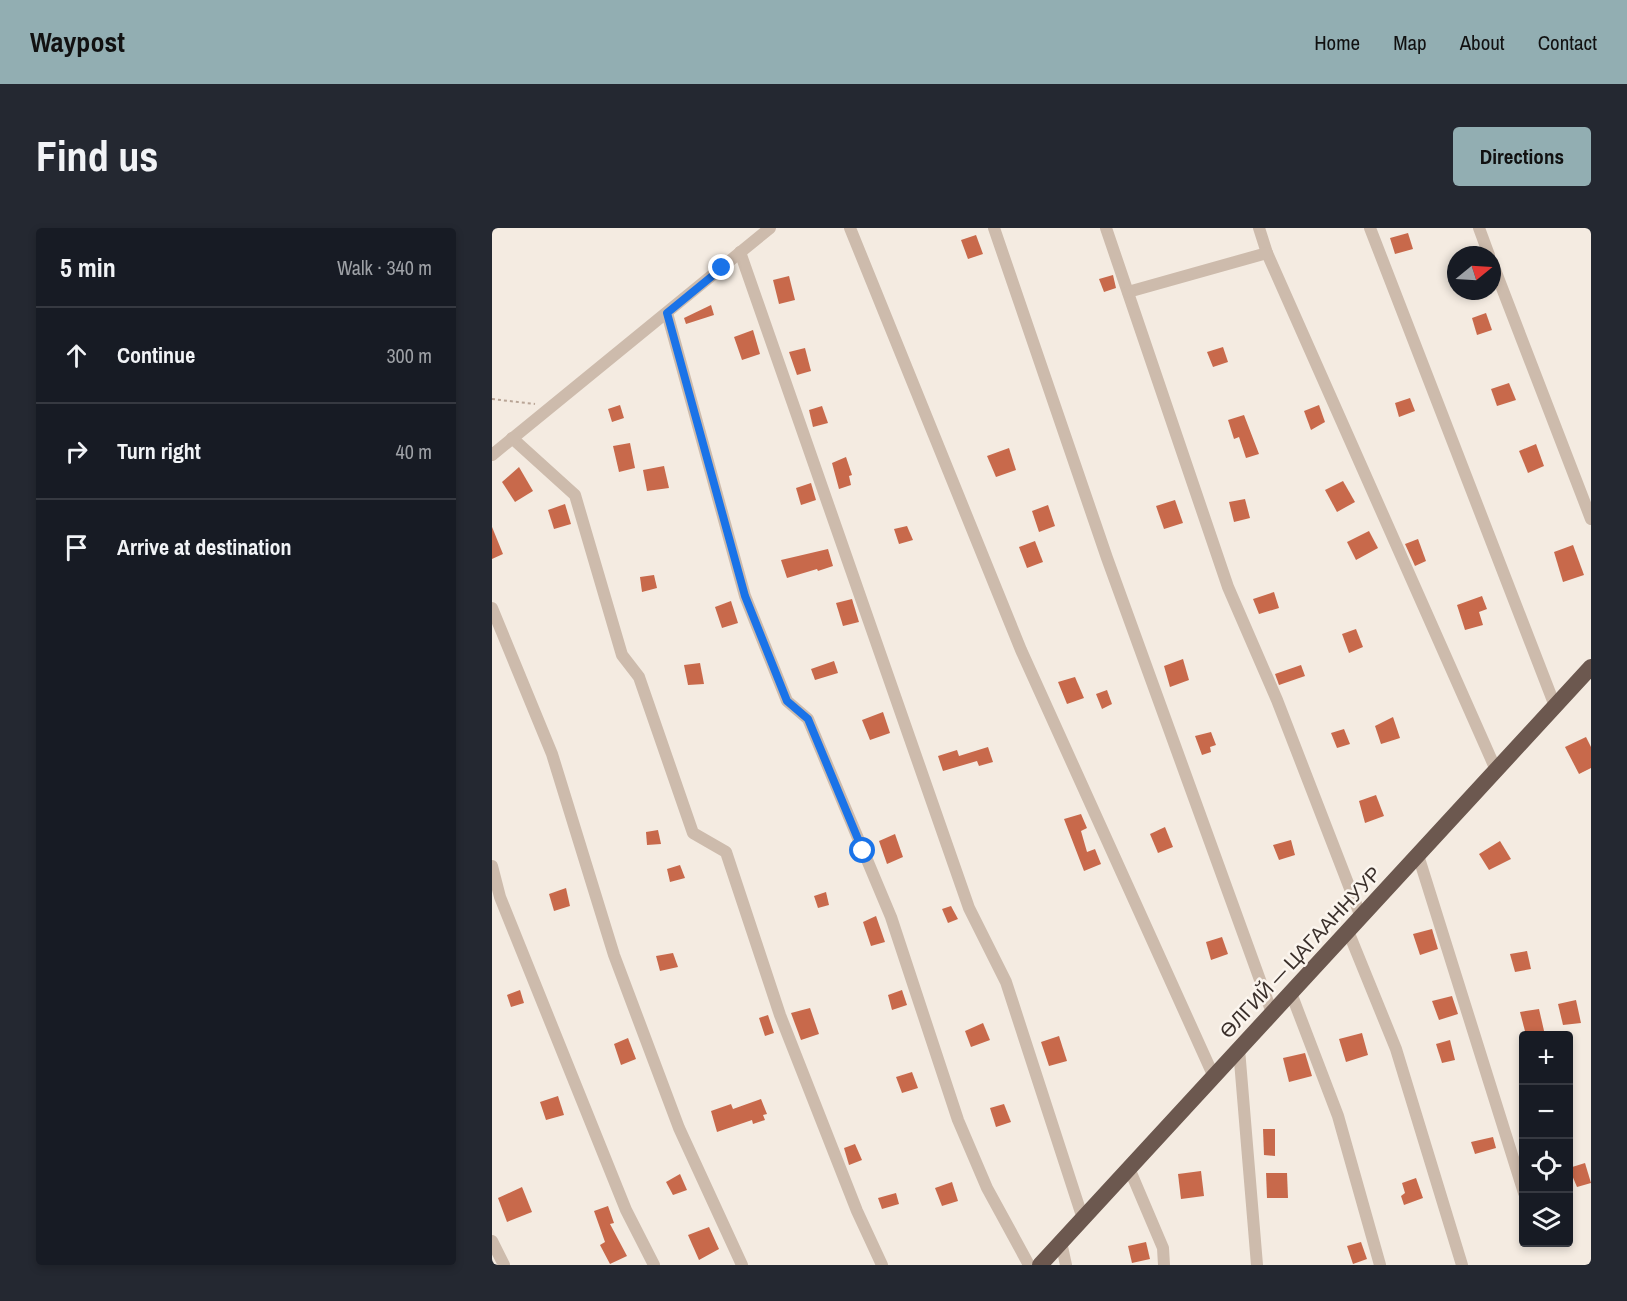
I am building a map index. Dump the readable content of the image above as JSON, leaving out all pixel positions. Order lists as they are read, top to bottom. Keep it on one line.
{"streets":{"highway":["ӨЛГИЙ — ЦАГААННУУР"]},"north":"right","page":{"header":"Waypost","nav":["Home","Map","About","Contact"],"buttons":"Directions","title":"Find us","heading":["5 min","Walk · 340 m"],"list":[["Continue","300 m"],["Turn right","40 m"],"Arrive at destination"],"map_buttons":["+","−"]}}
